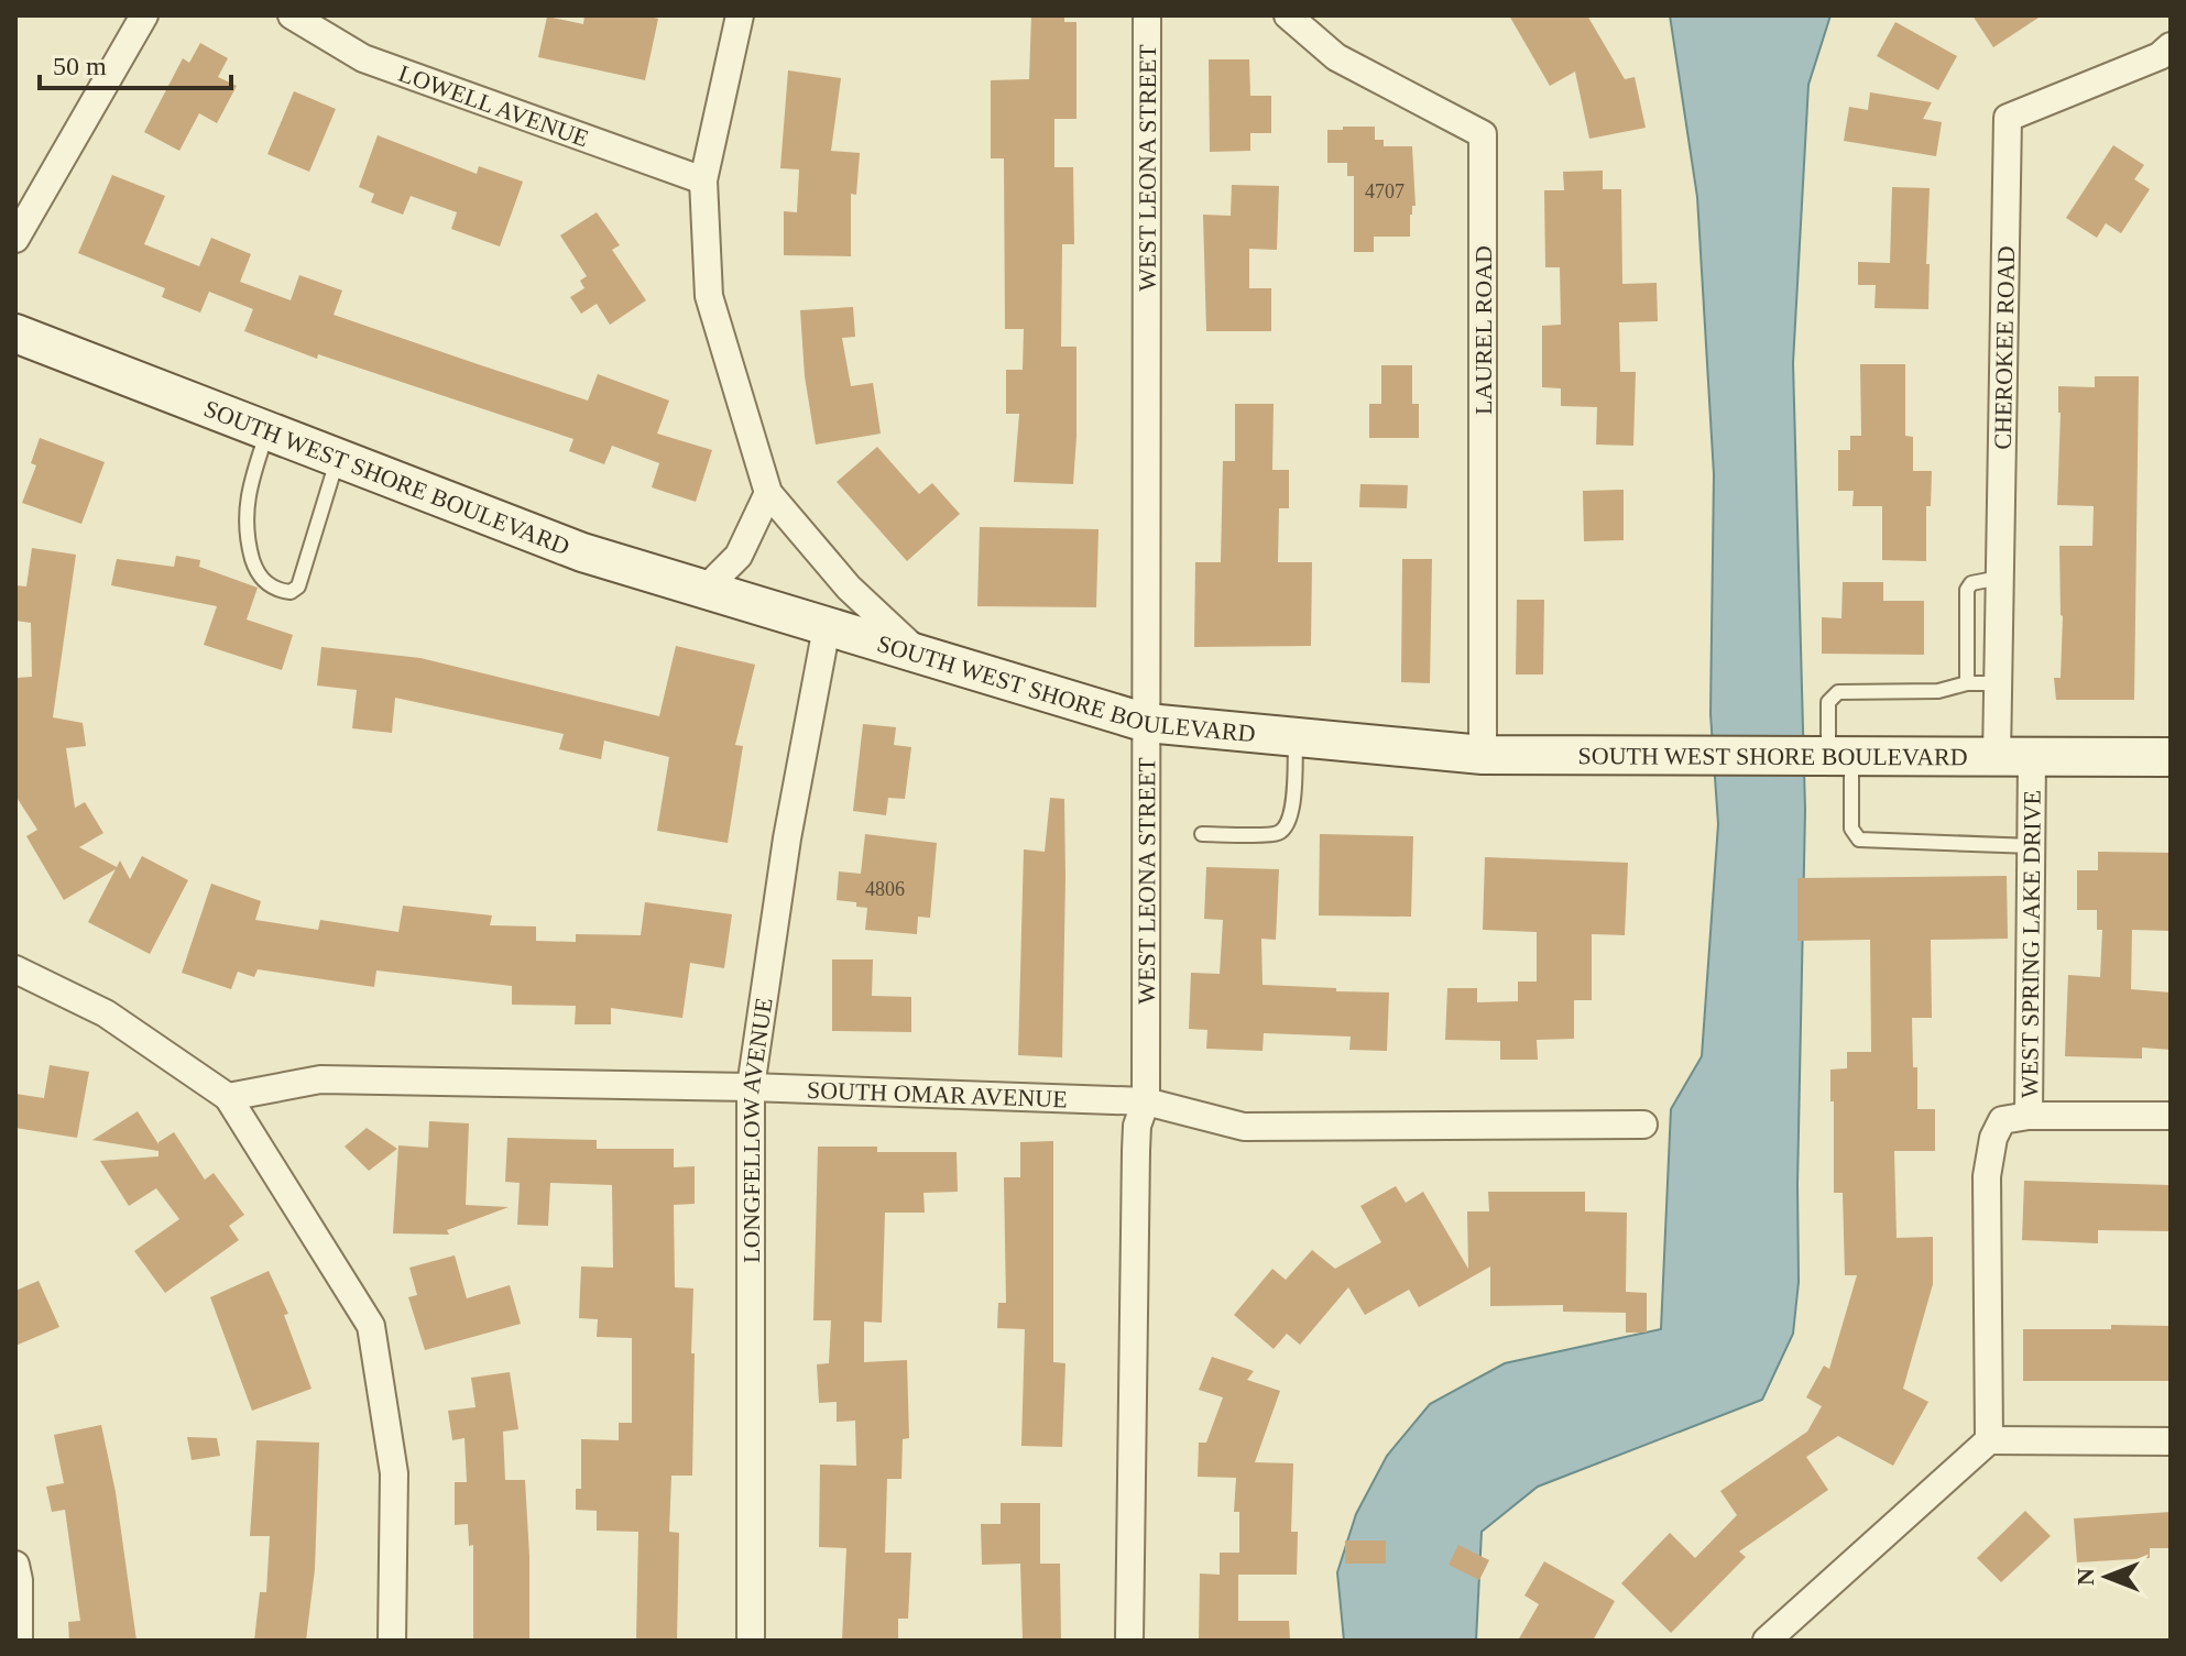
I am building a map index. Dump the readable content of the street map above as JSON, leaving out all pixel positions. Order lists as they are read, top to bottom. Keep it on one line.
{"streets":{"street":["LOWELL AVENUE","WEST LEONA STREET","LAUREL ROAD","CHEROKEE ROAD","SOUTH WEST SHORE BOULEVARD","WEST SPRING LAKE DRIVE","SOUTH OMAR AVENUE","LONGFELLOW AVENUE"]},"crossings":[["WEST LEONA STREET","SOUTH WEST SHORE BOULEVARD"],["WEST LEONA STREET","SOUTH OMAR AVENUE"],["LAUREL ROAD","SOUTH WEST SHORE BOULEVARD"],["CHEROKEE ROAD","SOUTH WEST SHORE BOULEVARD"],["CHEROKEE ROAD","WEST SPRING LAKE DRIVE"],["SOUTH WEST SHORE BOULEVARD","WEST SPRING LAKE DRIVE"],["SOUTH WEST SHORE BOULEVARD","LONGFELLOW AVENUE"],["SOUTH OMAR AVENUE","LONGFELLOW AVENUE"]],"house_numbers":["4707","4806"],"scale_bar":"50 m","north":"left"}
